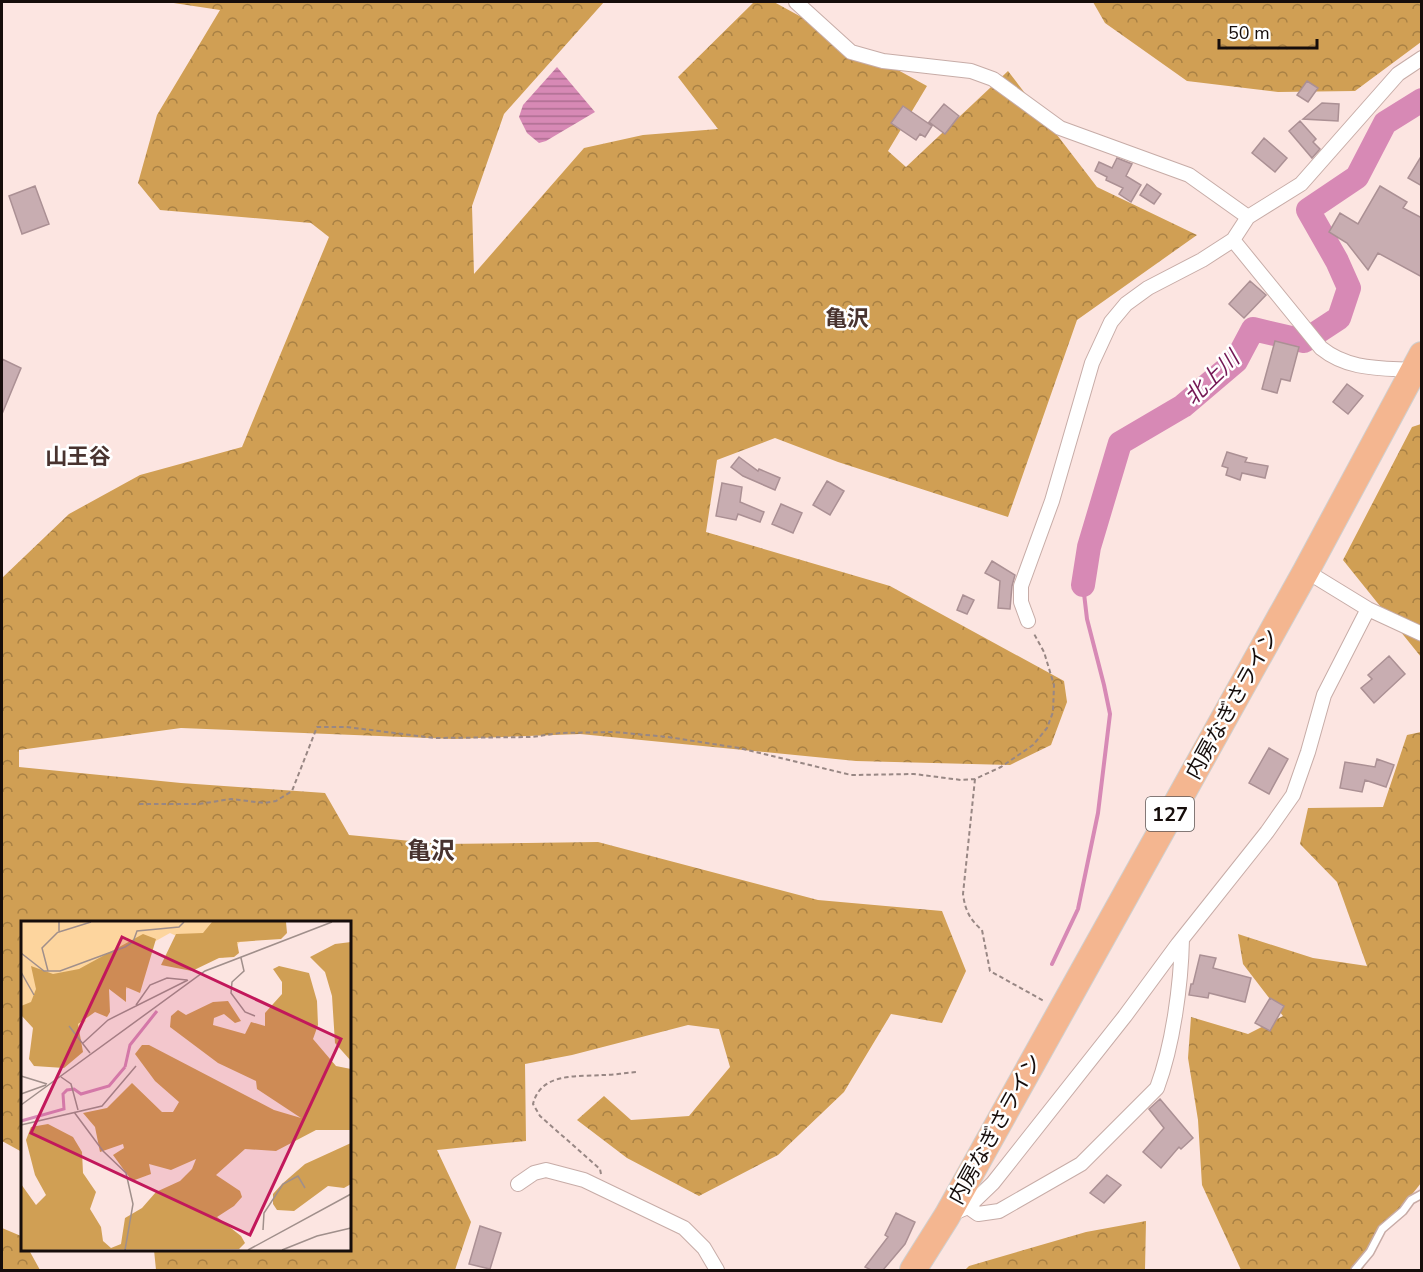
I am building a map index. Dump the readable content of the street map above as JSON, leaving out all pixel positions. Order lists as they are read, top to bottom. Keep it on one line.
{"streets":{"highway":["内房なぎさライン","127"]},"districts":["亀沢","山王谷","亀沢"],"water":["北上川"],"scale_bar":"50 m"}
